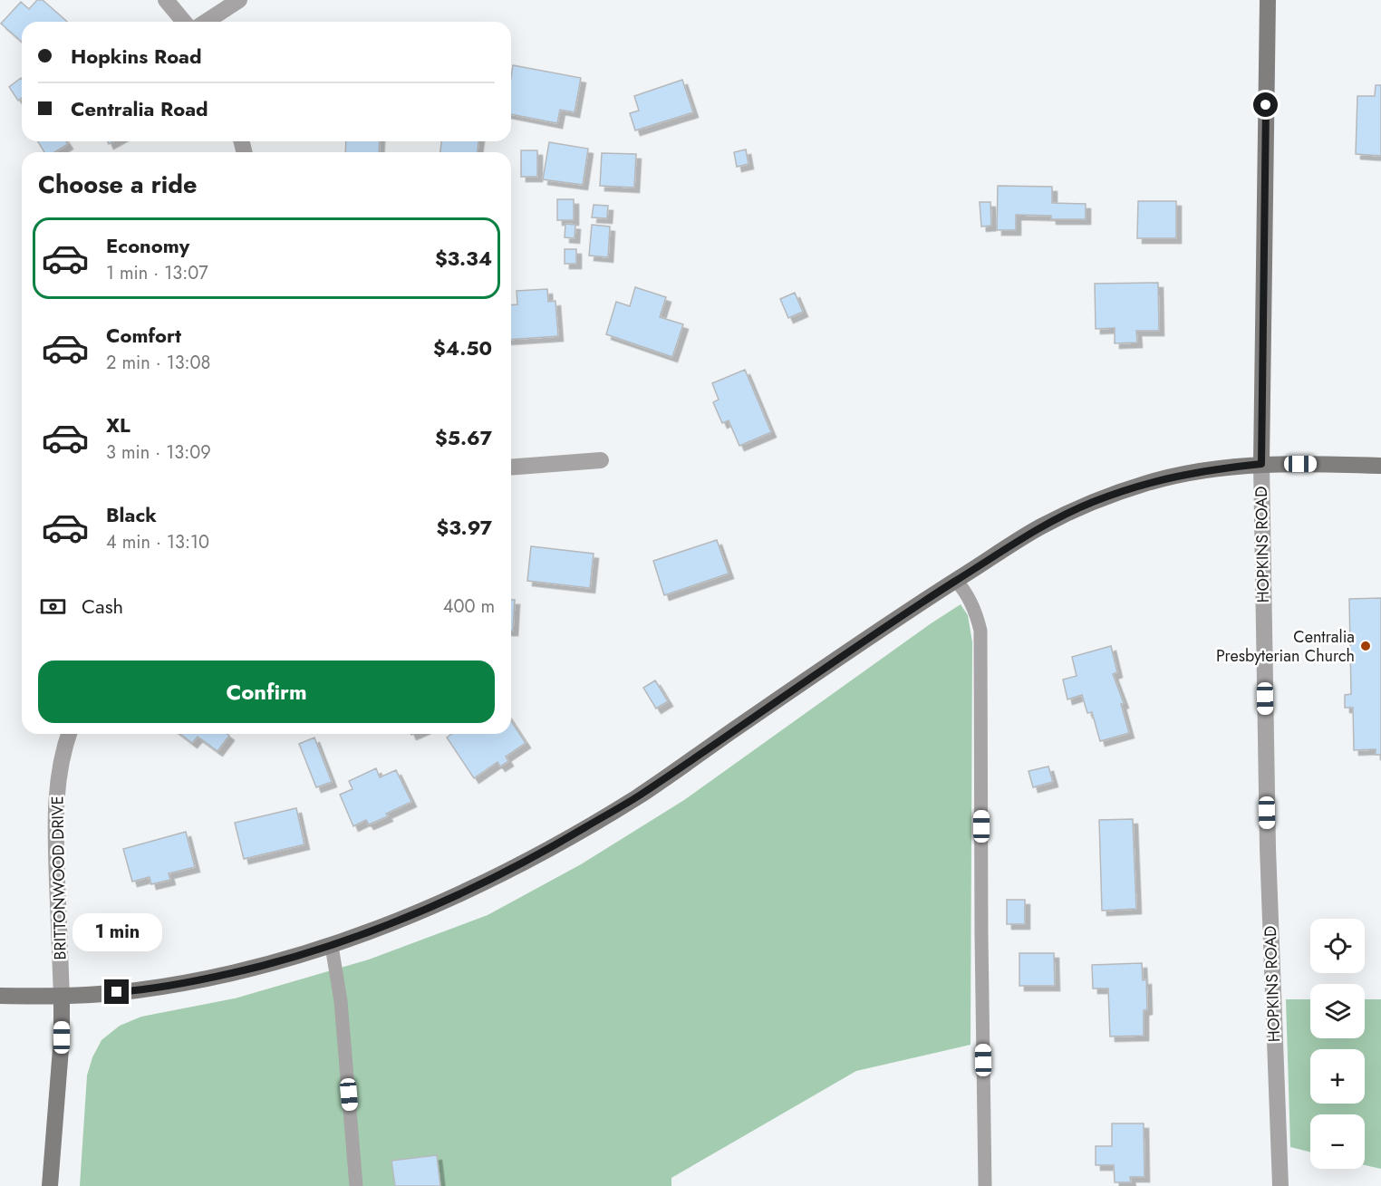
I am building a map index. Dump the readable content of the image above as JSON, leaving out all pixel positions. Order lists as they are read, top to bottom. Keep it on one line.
{"streets":{"main road":["HOPKINS ROAD"],"street":["BRITTONWOOD DRIVE"]},"places":["Centralia Presbyterian Church"],"page":{"banner":["Hopkins Road","Centralia Road"],"heading":"Choose a ride","list":[{"name":"Economy","note":"1 min · 13:07","value":"$3.34"},{"name":"Comfort","note":"2 min · 13:08","value":"$4.50"},{"name":"XL","note":"3 min · 13:09","value":"$5.67"},{"name":"Black","note":"4 min · 13:10","value":"$3.97"}],"pay":["Cash","400 m"],"buttons":"Confirm","bubble":"1 min","map_buttons":["+","−"]}}
